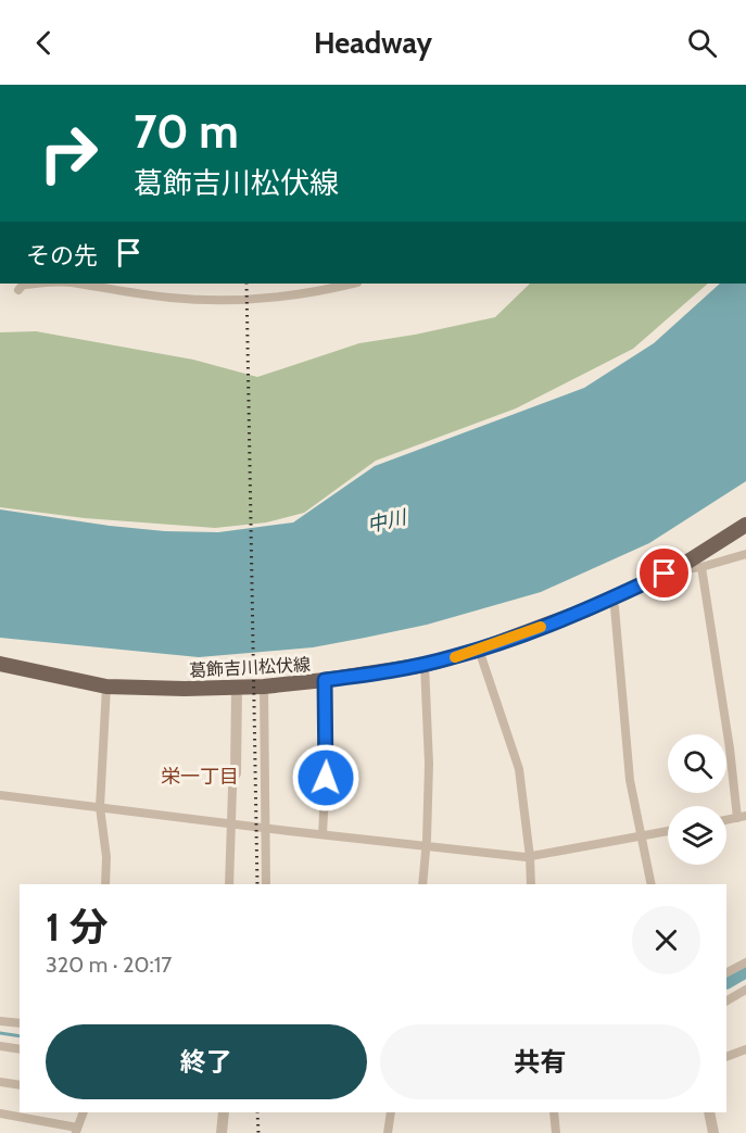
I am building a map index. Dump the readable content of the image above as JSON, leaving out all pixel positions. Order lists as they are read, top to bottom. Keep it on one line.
{"streets":{"main road":["葛飾吉川松伏線"]},"districts":["栄一丁目"],"water":["中川"],"page":{"header":"Headway","turn":["70 m","葛飾吉川松伏線"],"then":"その先","heading":["1 分","320 m · 20:17"],"buttons":["終了","共有"]}}
